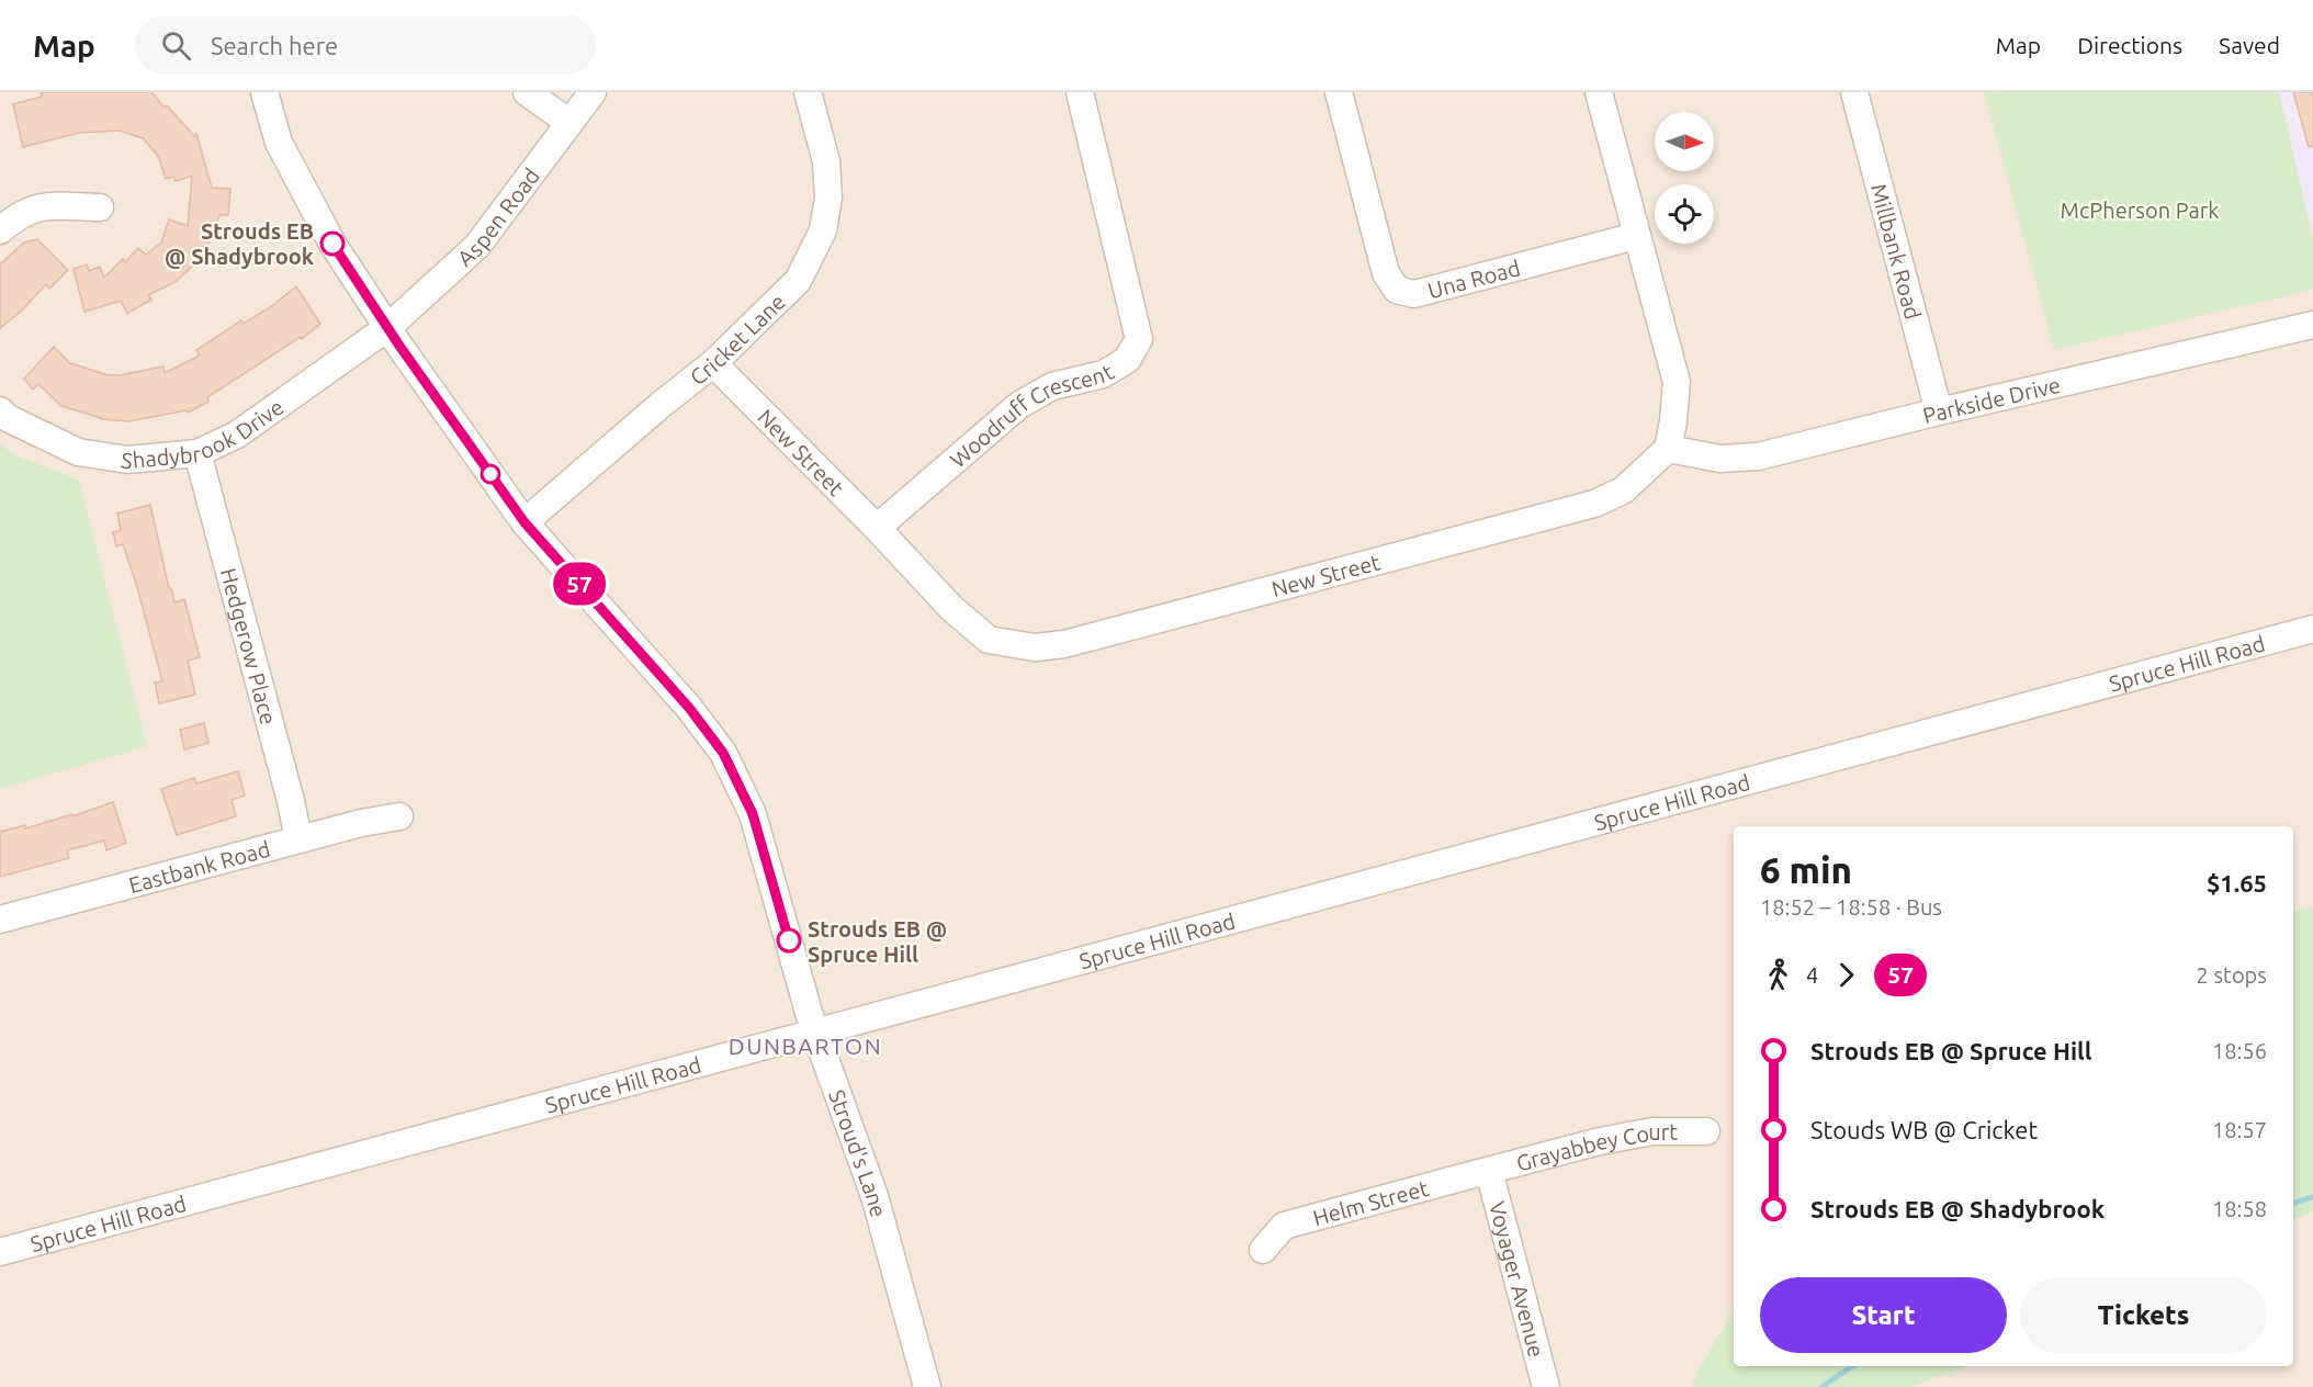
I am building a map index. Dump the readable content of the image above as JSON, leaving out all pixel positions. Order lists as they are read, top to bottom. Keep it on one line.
{"streets":{"street":["Aspen Road","Millbank Road","Una Road","Cricket Lane","Parkside Drive","Woodruff Crescent","Shadybrook Drive","New Street","Hedgerow Place","Spruce Hill Road","Eastbank Road","Grayabbey Court","Stroud's Lane","Helm Street","Voyager Avenue"]},"crossings":[["Aspen Road","Shadybrook Drive"],["Aspen Road","Stroud's Lane"],["Millbank Road","Parkside Drive"],["Cricket Lane","New Street"],["Cricket Lane","Stroud's Lane"],["Parkside Drive","New Street"],["Woodruff Crescent","New Street"],["Shadybrook Drive","Hedgerow Place"],["Shadybrook Drive","Stroud's Lane"],["Hedgerow Place","Eastbank Road"],["Spruce Hill Road","Stroud's Lane"],["Grayabbey Court","Helm Street"],["Grayabbey Court","Voyager Avenue"],["Helm Street","Voyager Avenue"]],"districts":["DUNBARTON"],"parks":["McPherson Park"],"places":["Strouds EB @ Shadybrook","Strouds EB @ Spruce Hill"],"lines":["bus line 57"],"north":"right","page":{"header":"Map","search":"Search here","nav":["Map","Directions","Saved"],"on_map":"57","heading":["6 min","18:52 – 18:58 · Bus","$1.65"],"legs":["4","57","2 stops"],"list":[{"name":"Strouds EB @ Spruce Hill","value":"18:56"},{"name":"Stouds WB @ Cricket","value":"18:57"},{"name":"Strouds EB @ Shadybrook","value":"18:58"}],"buttons":["Start","Tickets"]}}
